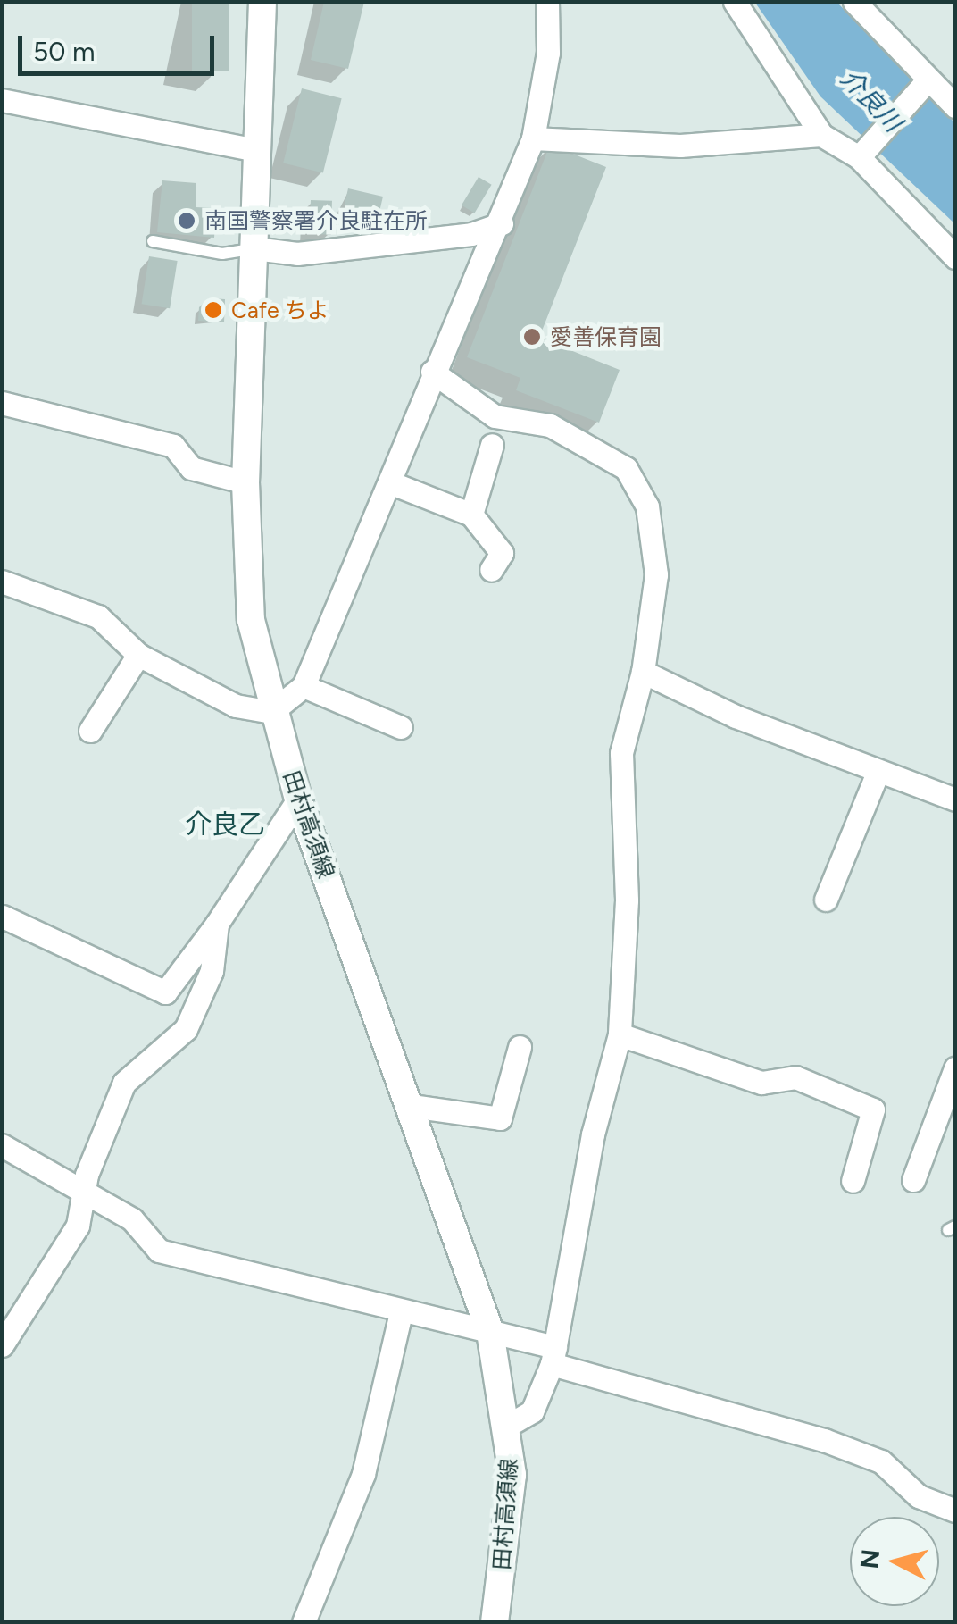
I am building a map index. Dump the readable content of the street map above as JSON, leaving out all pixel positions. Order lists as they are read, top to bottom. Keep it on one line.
{"streets":{"main road":["田村高須線"]},"districts":["介良乙"],"water":["介良川"],"places":["南国警察署介良駐在所","Cafe ちよ","愛善保育園"],"scale_bar":"50 m","north":"left"}
